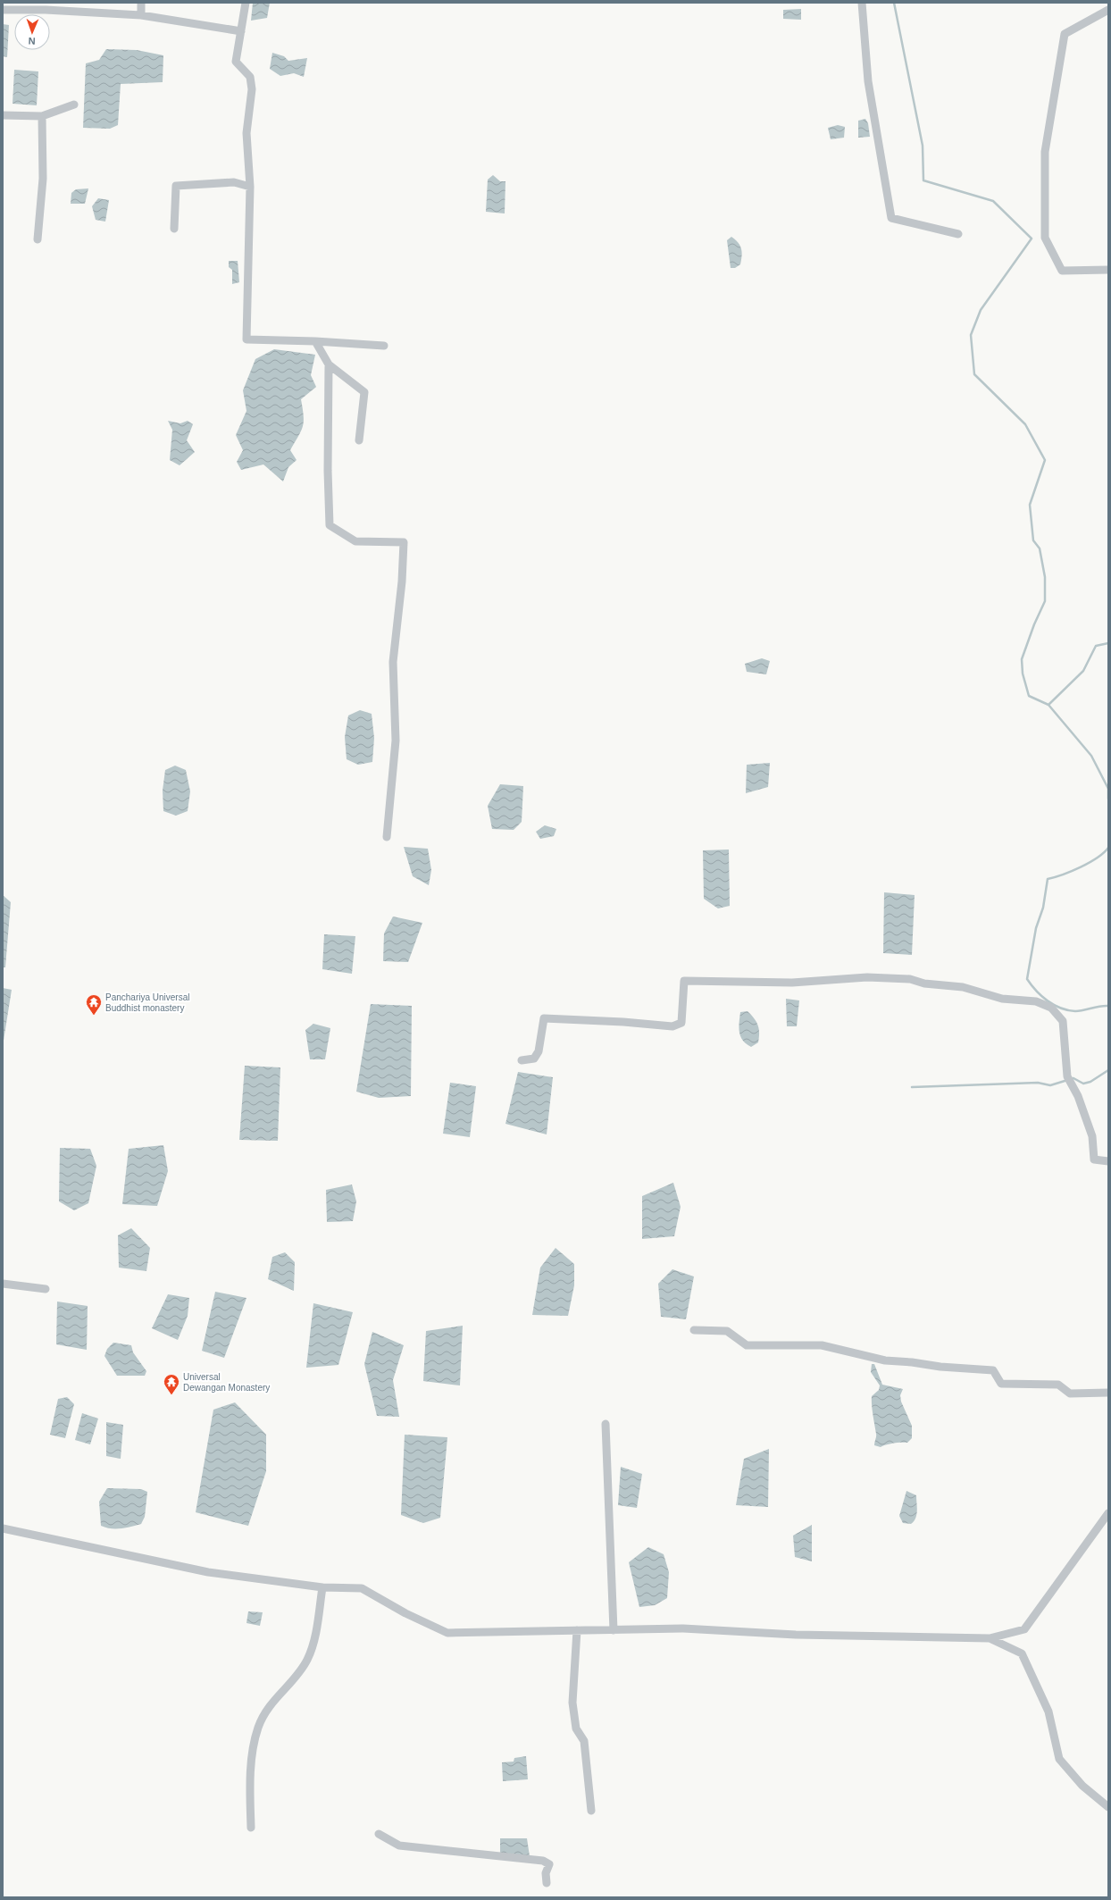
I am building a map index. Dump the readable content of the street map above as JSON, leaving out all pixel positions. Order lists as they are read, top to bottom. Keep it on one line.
{"places":{"temple":["Panchariya Universal Buddhist monastery","Universal Dewangan Monastery"]},"north":"bottom"}
